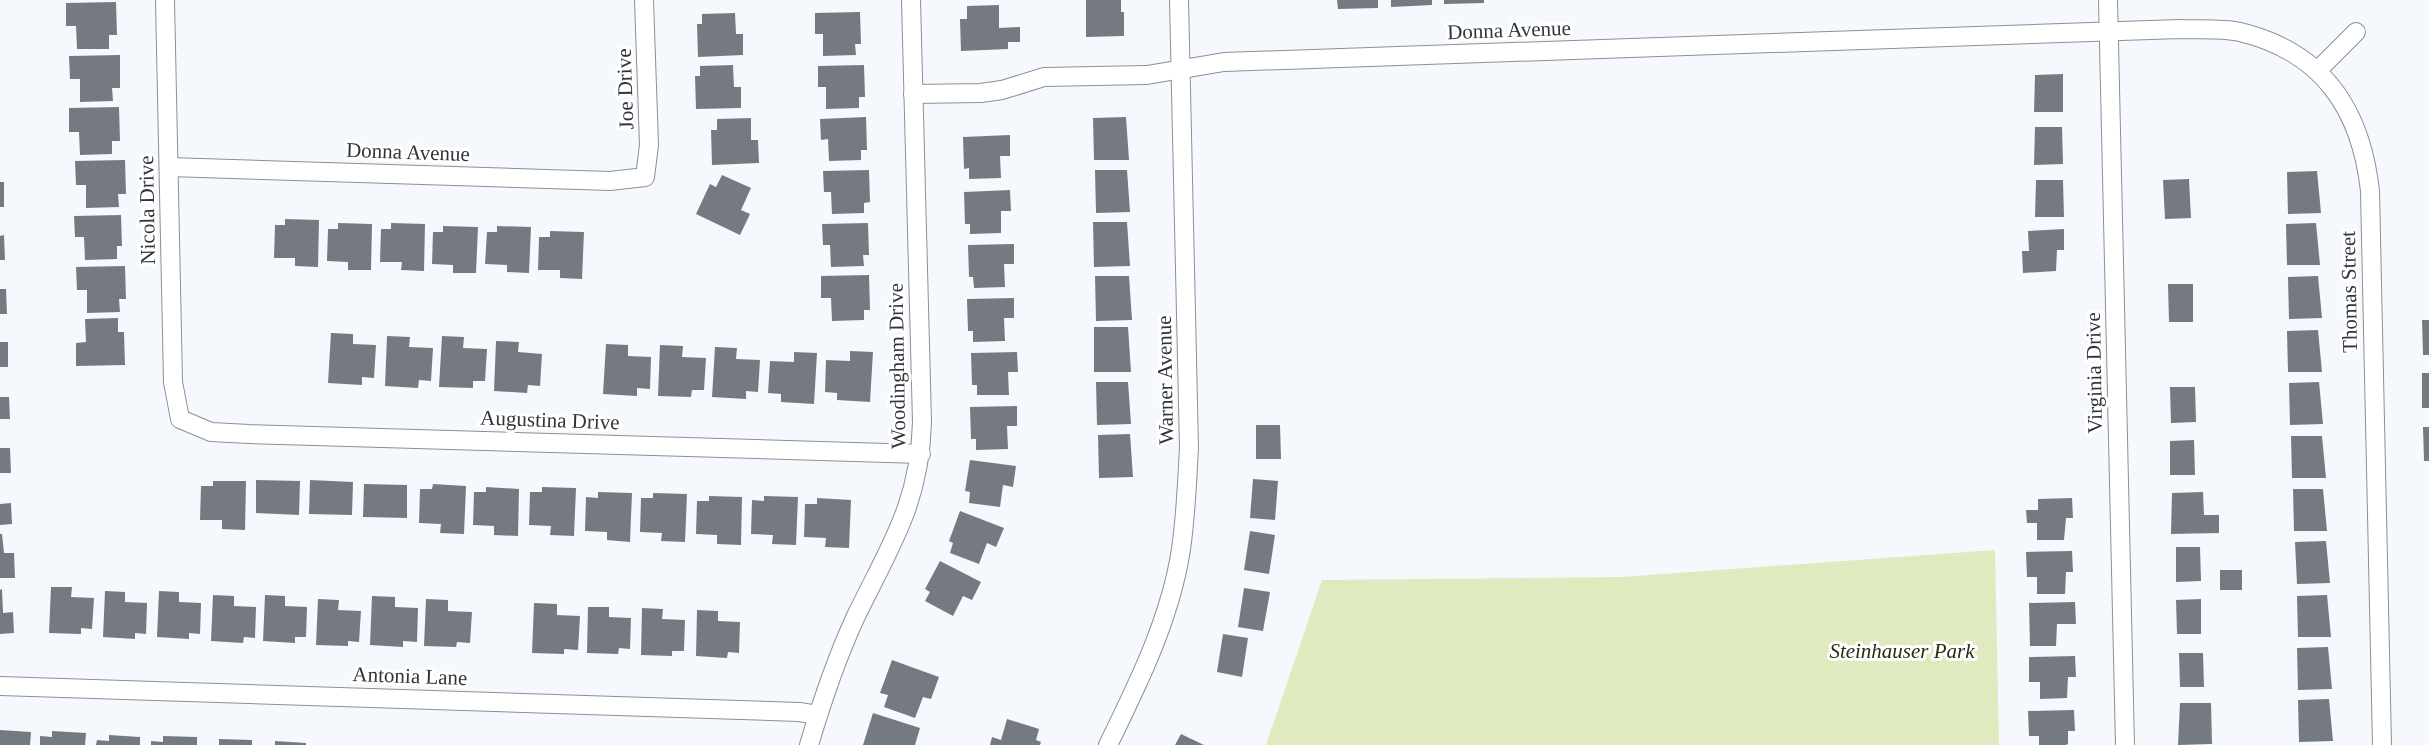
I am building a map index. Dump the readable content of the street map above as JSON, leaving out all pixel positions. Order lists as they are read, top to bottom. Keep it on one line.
{"streets":{"street":["Donna Avenue","Joe Drive","Nicola Drive","Thomas Street","Woodingham Drive","Virginia Drive","Warner Avenue","Augustina Drive","Antonia Lane"]},"crossings":[["Donna Avenue","Joe Drive"],["Donna Avenue","Nicola Drive"],["Donna Avenue","Thomas Street"],["Donna Avenue","Woodingham Drive"],["Donna Avenue","Virginia Drive"],["Donna Avenue","Warner Avenue"],["Nicola Drive","Augustina Drive"],["Thomas Street","Virginia Drive"],["Woodingham Drive","Augustina Drive"],["Woodingham Drive","Antonia Lane"]],"parks":["Steinhauser Park"]}
